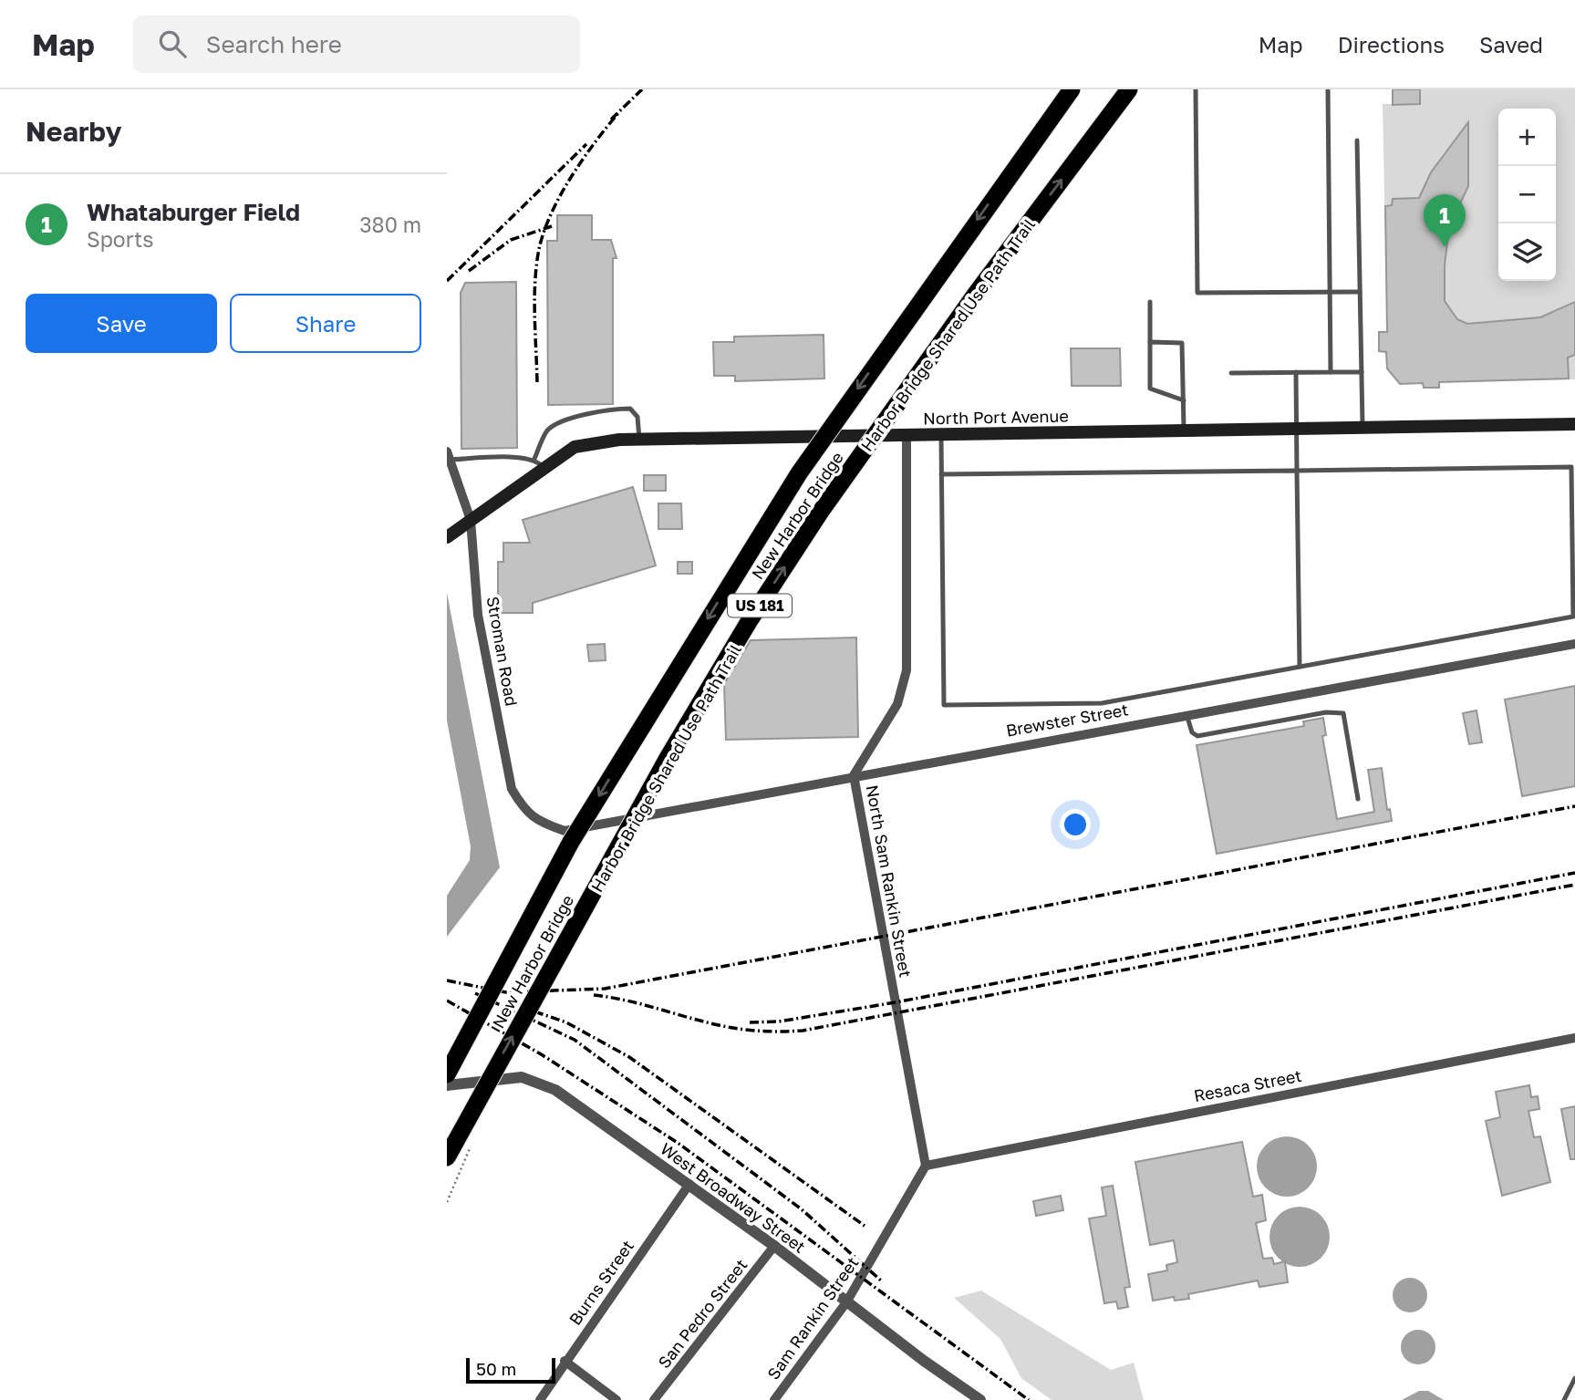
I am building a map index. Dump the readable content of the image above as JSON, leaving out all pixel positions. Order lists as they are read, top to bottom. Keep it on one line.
{"streets":{"highway":["New Harbor Bridge","US 181"],"main road":["North Port Avenue"],"street":["Stroman Road","Brewster Street","North Sam Rankin Street","Resaca Street","West Broadway Street","Burns Street","San Pedro Street","Sam Rankin Street"]},"crossings":[["North Port Avenue","Stroman Road"],["North Port Avenue","North Sam Rankin Street"],["Stroman Road","Brewster Street"],["Brewster Street","North Sam Rankin Street"],["North Sam Rankin Street","Resaca Street"],["North Sam Rankin Street","Sam Rankin Street"],["Resaca Street","Sam Rankin Street"],["West Broadway Street","Burns Street"],["West Broadway Street","San Pedro Street"],["West Broadway Street","Sam Rankin Street"]],"scale_bar":"50 m","page":{"header":"Map","search":"Search here","nav":["Map","Directions","Saved"],"heading":"Nearby","map_buttons":["+","−"],"list":[{"mark":"1","name":"Whataburger Field","note":"Sports","value":"380 m"}],"pins":"1","buttons":["Save","Share"],"scale":"50 m"}}
